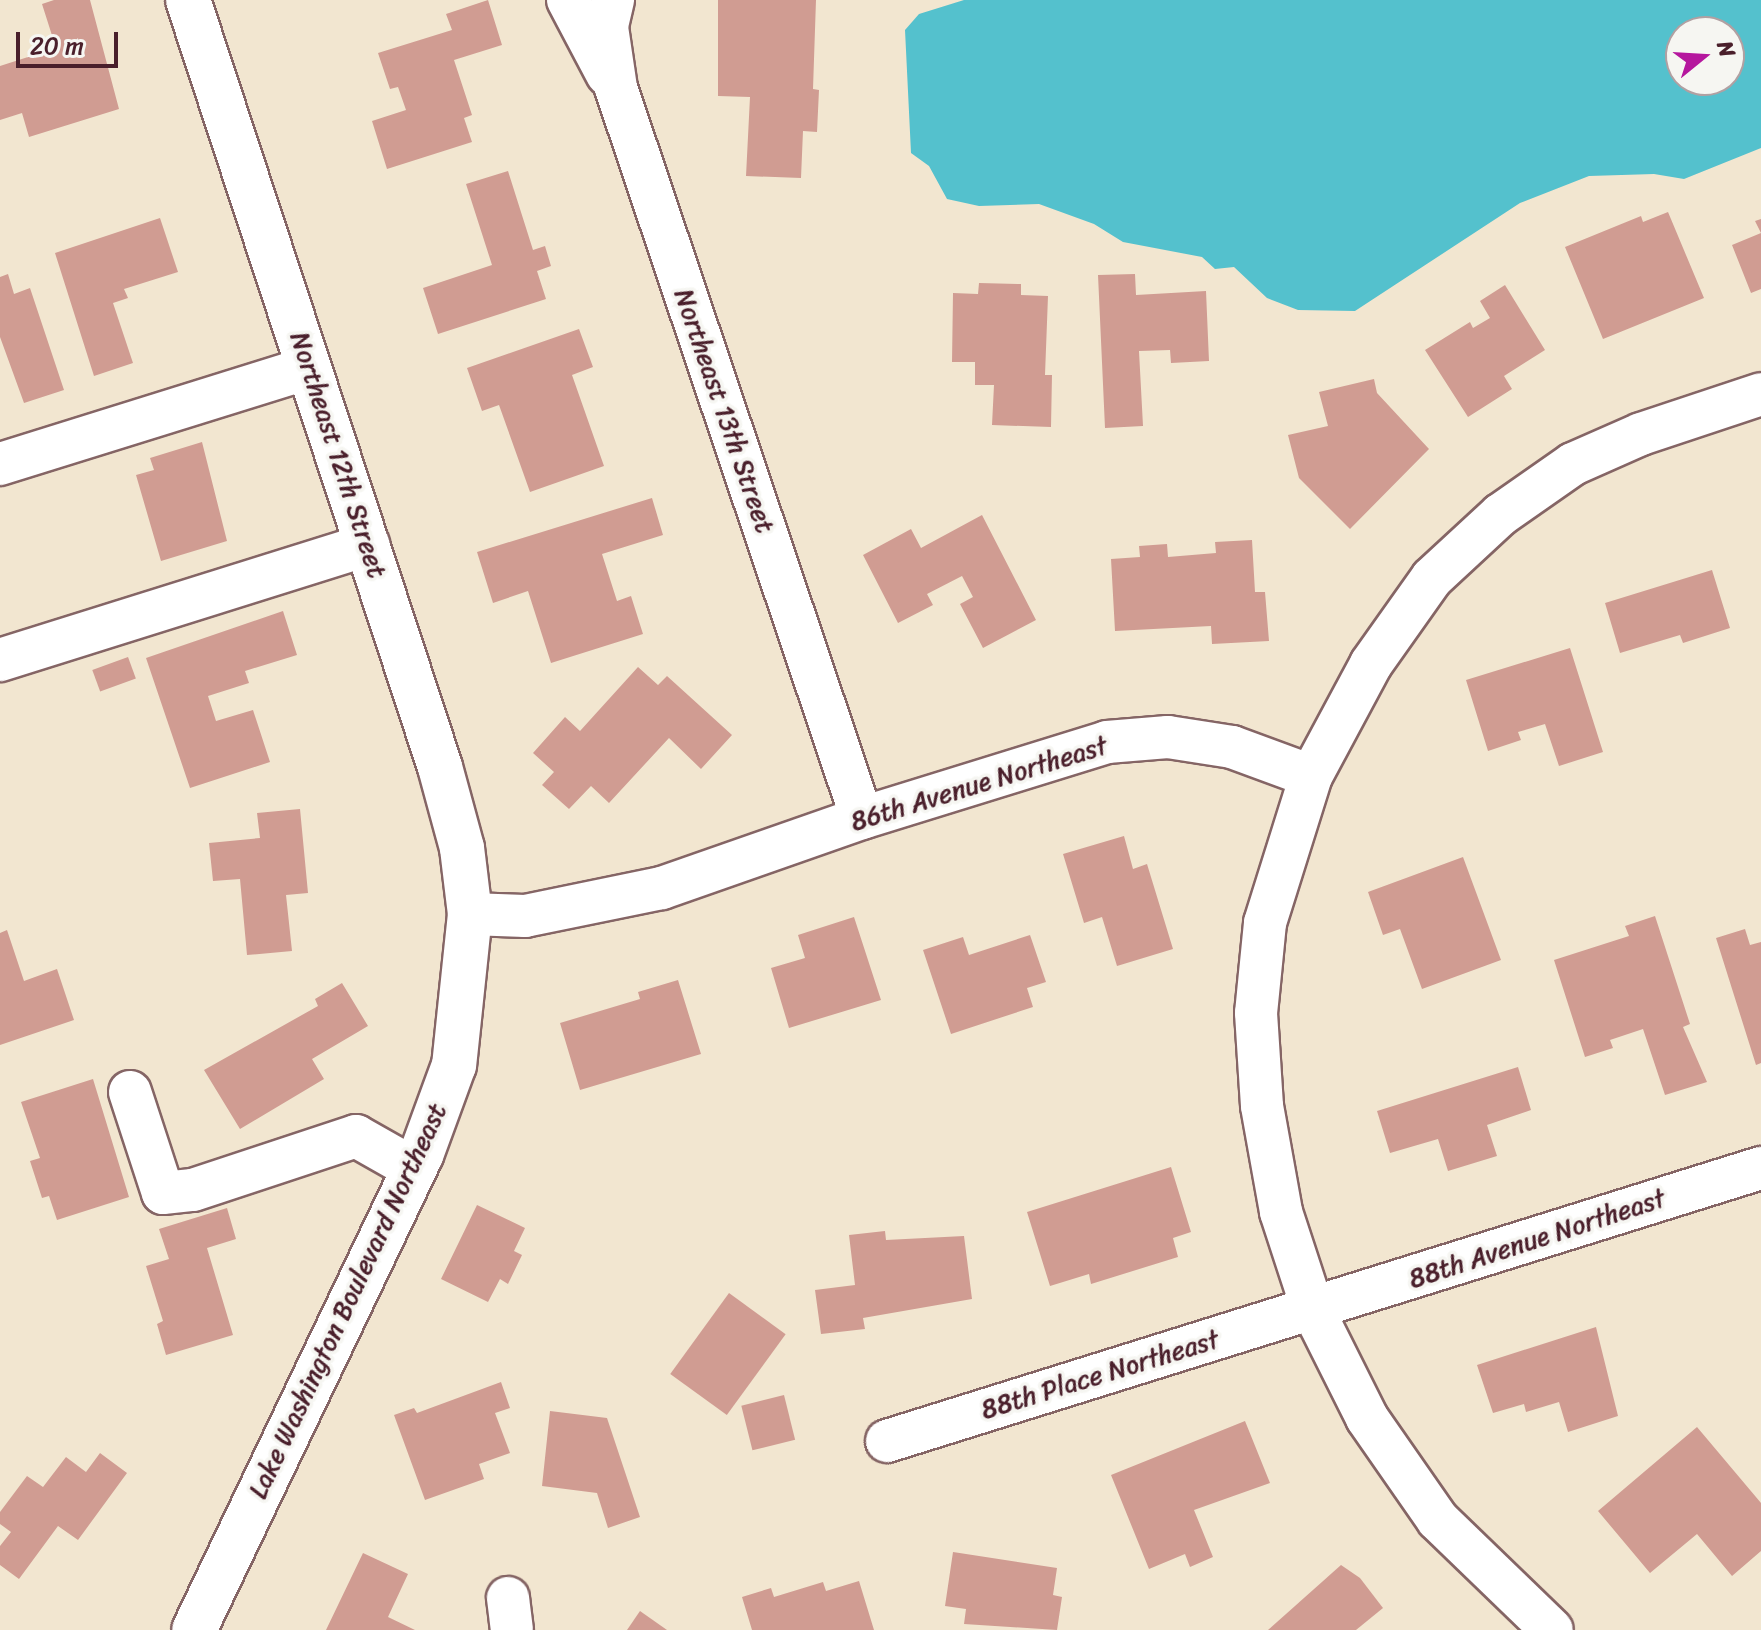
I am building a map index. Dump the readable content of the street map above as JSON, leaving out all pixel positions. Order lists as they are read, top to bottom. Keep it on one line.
{"streets":{"main road":["Northeast 12th Street","Lake Washington Boulevard Northeast"],"street":["Northeast 13th Street","86th Avenue Northeast","88th Avenue Northeast","88th Place Northeast"]},"crossings":[["Northeast 13th Street","86th Avenue Northeast"],["Northeast 12th Street","86th Avenue Northeast"],["Northeast 12th Street","Lake Washington Boulevard Northeast"],["86th Avenue Northeast","Lake Washington Boulevard Northeast"],["88th Avenue Northeast","88th Place Northeast"]],"scale_bar":"20 m","north":"right"}
